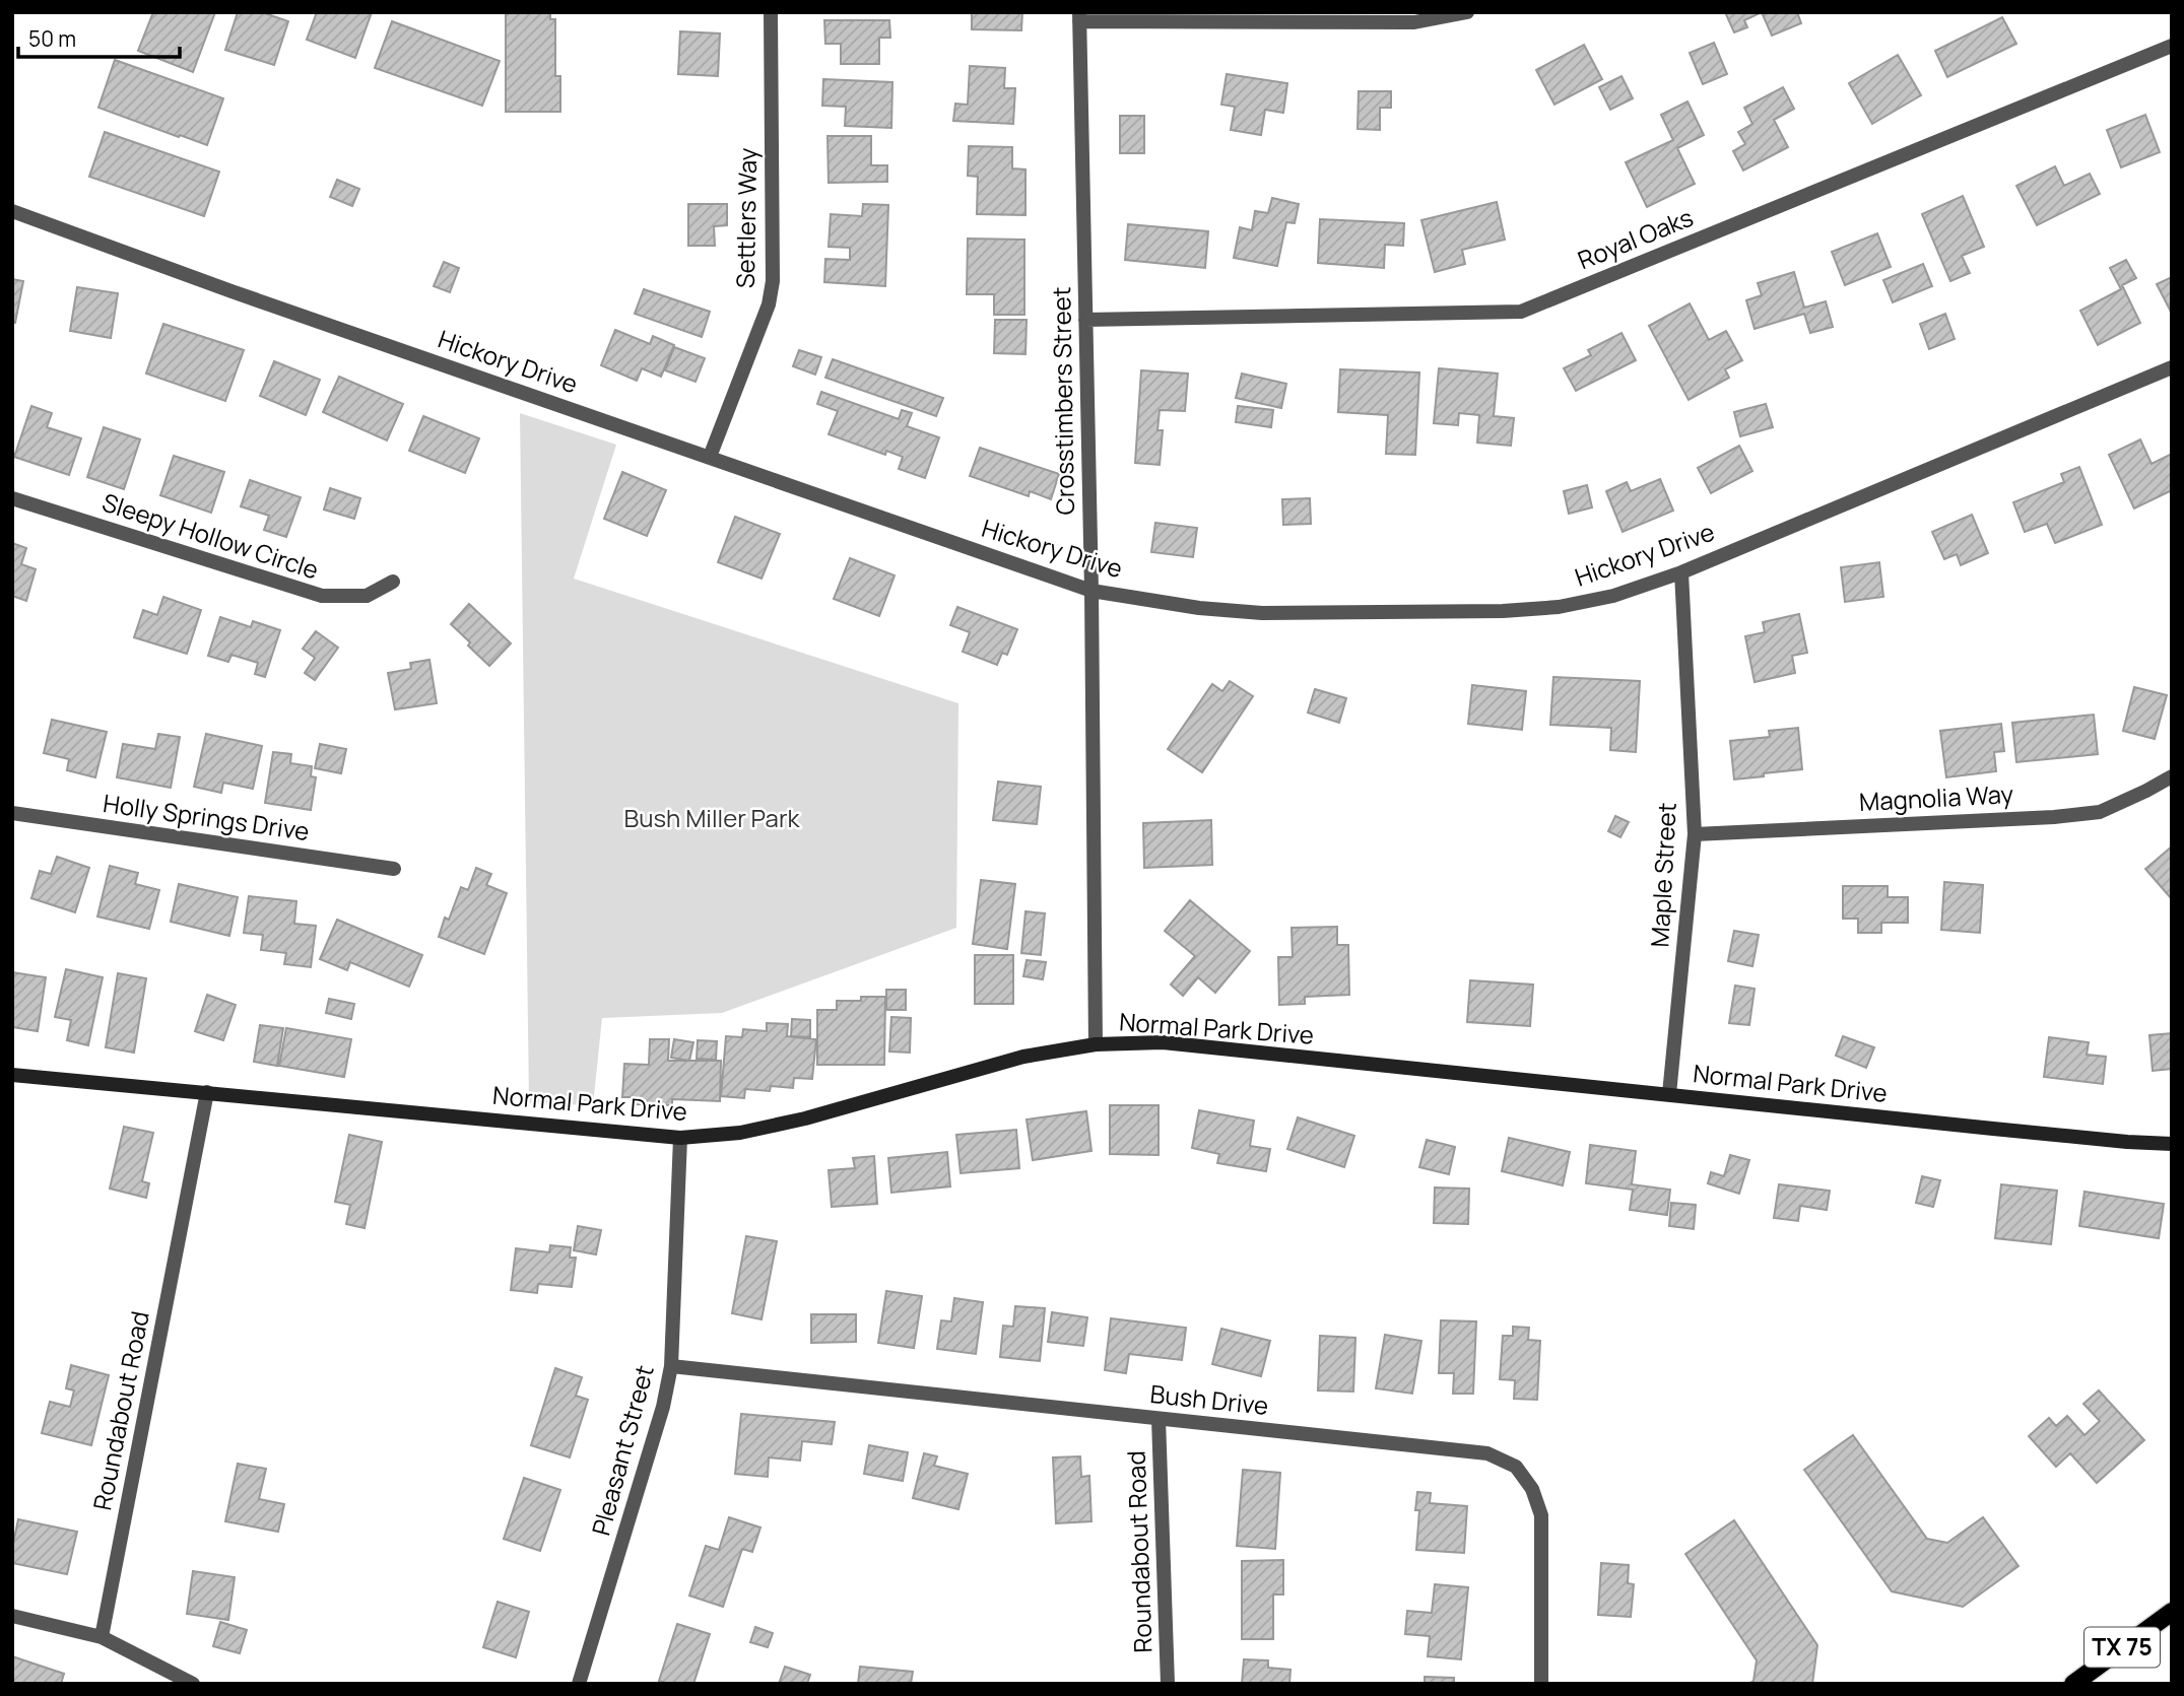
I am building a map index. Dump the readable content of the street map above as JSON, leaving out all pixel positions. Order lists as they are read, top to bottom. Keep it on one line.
{"streets":{"main road":["TX 75"],"street":["Settlers Way","Royal Oaks","Hickory Drive","Crosstimbers Street","Sleepy Hollow Circle","Magnolia Way","Holly Springs Drive","Maple Street","Normal Park Drive","Bush Drive","Roundabout Road","Pleasant Street"]},"crossings":[["Settlers Way","Hickory Drive"],["Royal Oaks","Crosstimbers Street"],["Hickory Drive","Crosstimbers Street"],["Hickory Drive","Maple Street"],["Crosstimbers Street","Normal Park Drive"],["Magnolia Way","Maple Street"],["Maple Street","Normal Park Drive"],["Normal Park Drive","Roundabout Road"],["Normal Park Drive","Pleasant Street"],["Bush Drive","Roundabout Road"],["Bush Drive","Pleasant Street"]],"parks":["Bush Miller Park"],"scale_bar":"50 m"}
